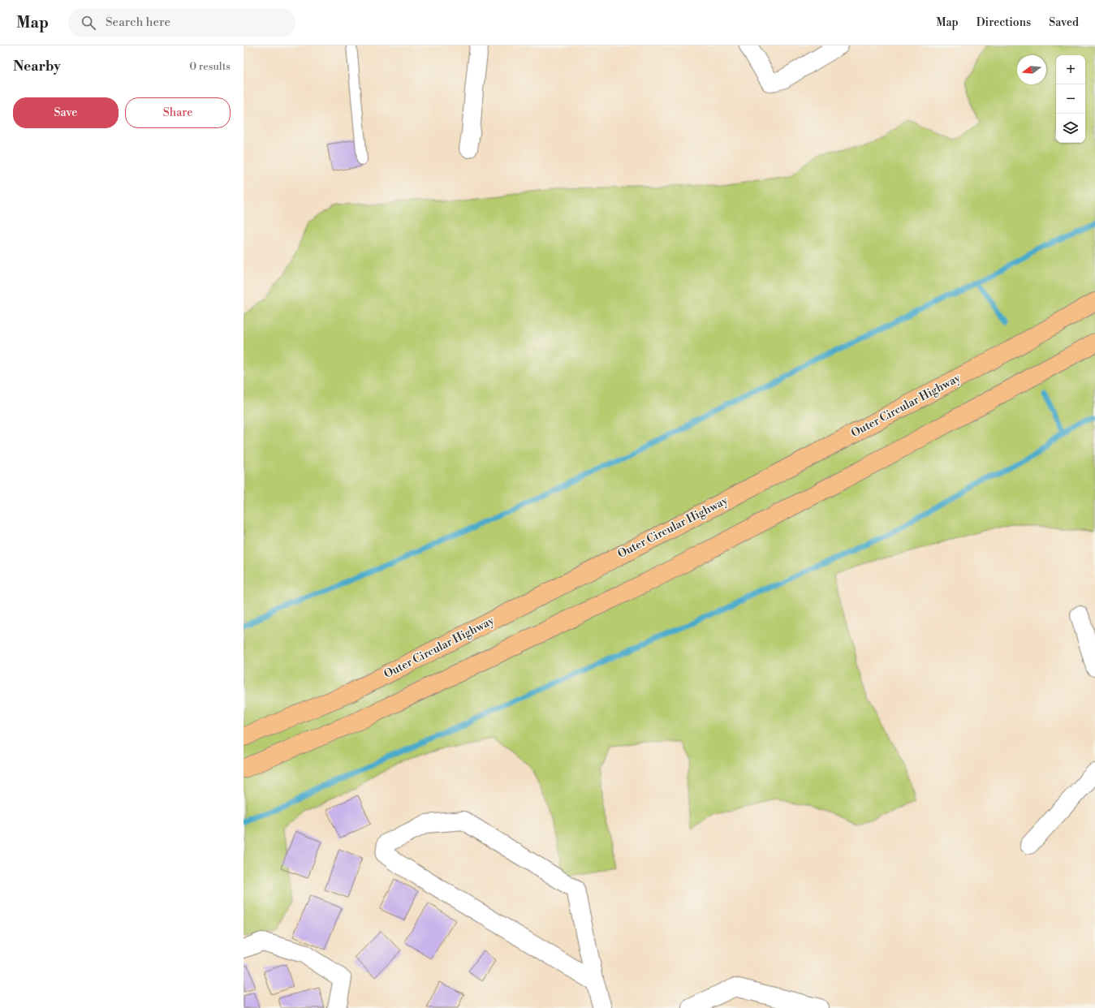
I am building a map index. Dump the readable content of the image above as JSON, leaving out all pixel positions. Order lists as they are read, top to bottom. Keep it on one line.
{"streets":{"highway":["Outer Circular Highway"]},"north":"left","page":{"header":"Map","search":"Search here","nav":["Map","Directions","Saved"],"heading":["Nearby","0 results"],"map_buttons":["+","−"],"buttons":["Save","Share"]}}
